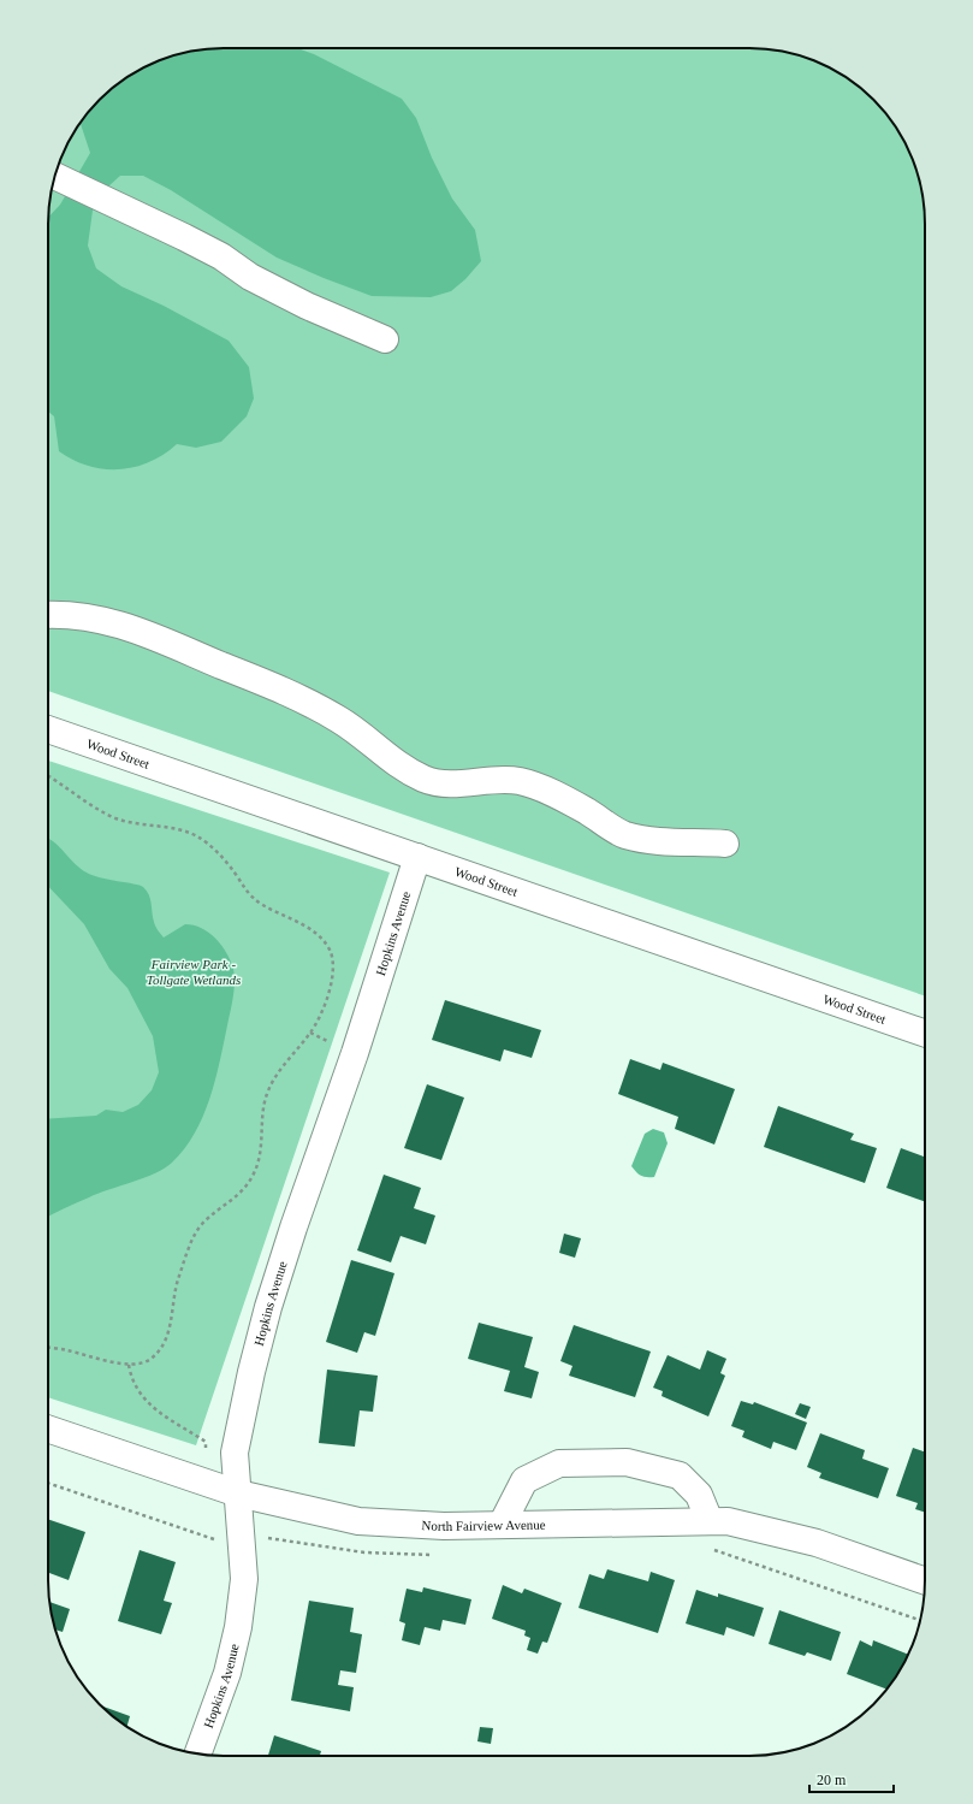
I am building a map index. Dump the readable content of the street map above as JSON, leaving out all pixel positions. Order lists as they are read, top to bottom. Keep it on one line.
{"streets":{"street":["Wood Street","Hopkins Avenue","North Fairview Avenue"]},"crossings":[["Wood Street","Hopkins Avenue"],["Hopkins Avenue","North Fairview Avenue"]],"parks":["Fairview Park - Tollgate Wetlands"],"scale_bar":"20 m"}
